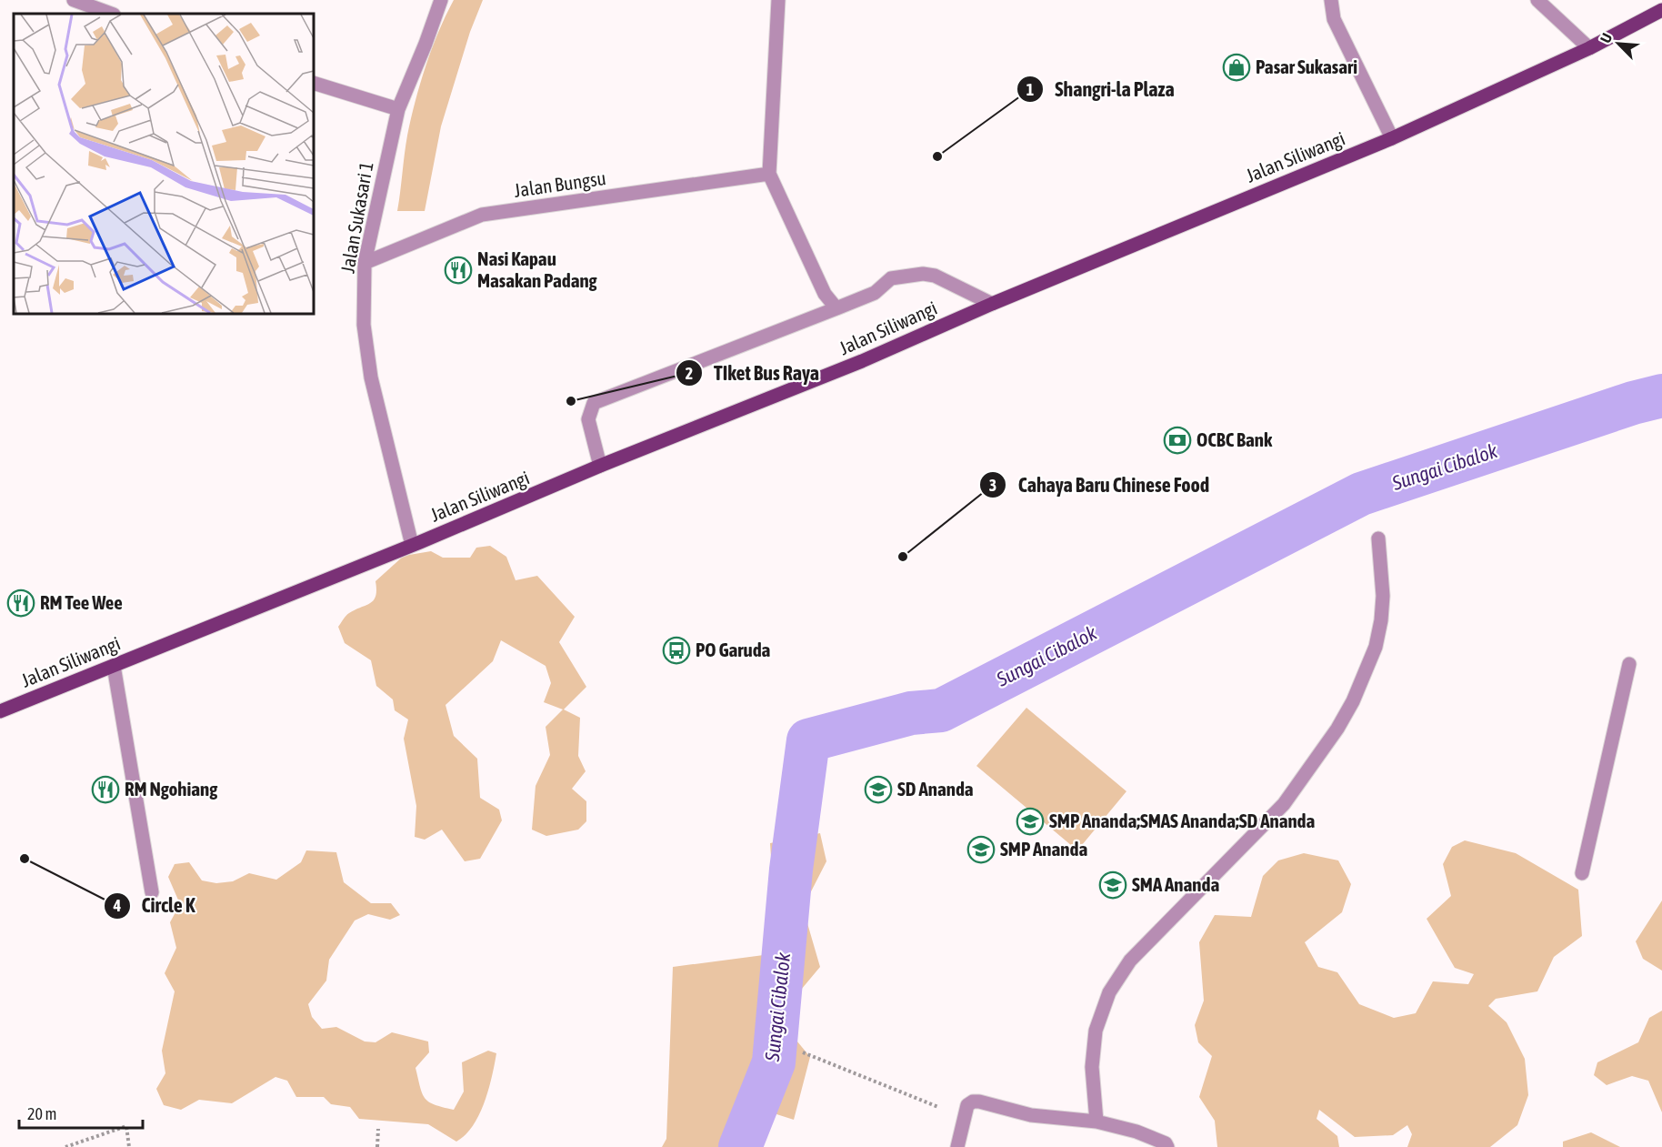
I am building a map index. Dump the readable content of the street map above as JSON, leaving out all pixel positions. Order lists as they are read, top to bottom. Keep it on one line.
{"streets":{"main road":["Jalan Siliwangi"],"street":["Jalan Bungsu","Jalan Sukasari 1"]},"crossings":[["Jalan Siliwangi","Jalan Sukasari 1"],["Jalan Bungsu","Jalan Sukasari 1"]],"water":["Sungai Cibalok"],"places":{"shop":["Pasar Sukasari"],"other":["Shangri-la Plaza","TIket Bus Raya","Cahaya Baru Chinese Food","Circle K"],"restaurant":["Nasi Kapau Masakan Padang","RM Tee Wee","RM Ngohiang"],"bank":["OCBC Bank"],"bus stop":["PO Garuda"],"school or university":["SD Ananda","SMP Ananda;SMAS Ananda;SD Ananda","SMP Ananda","SMA Ananda"]},"scale_bar":"20 m","north":"top left"}
